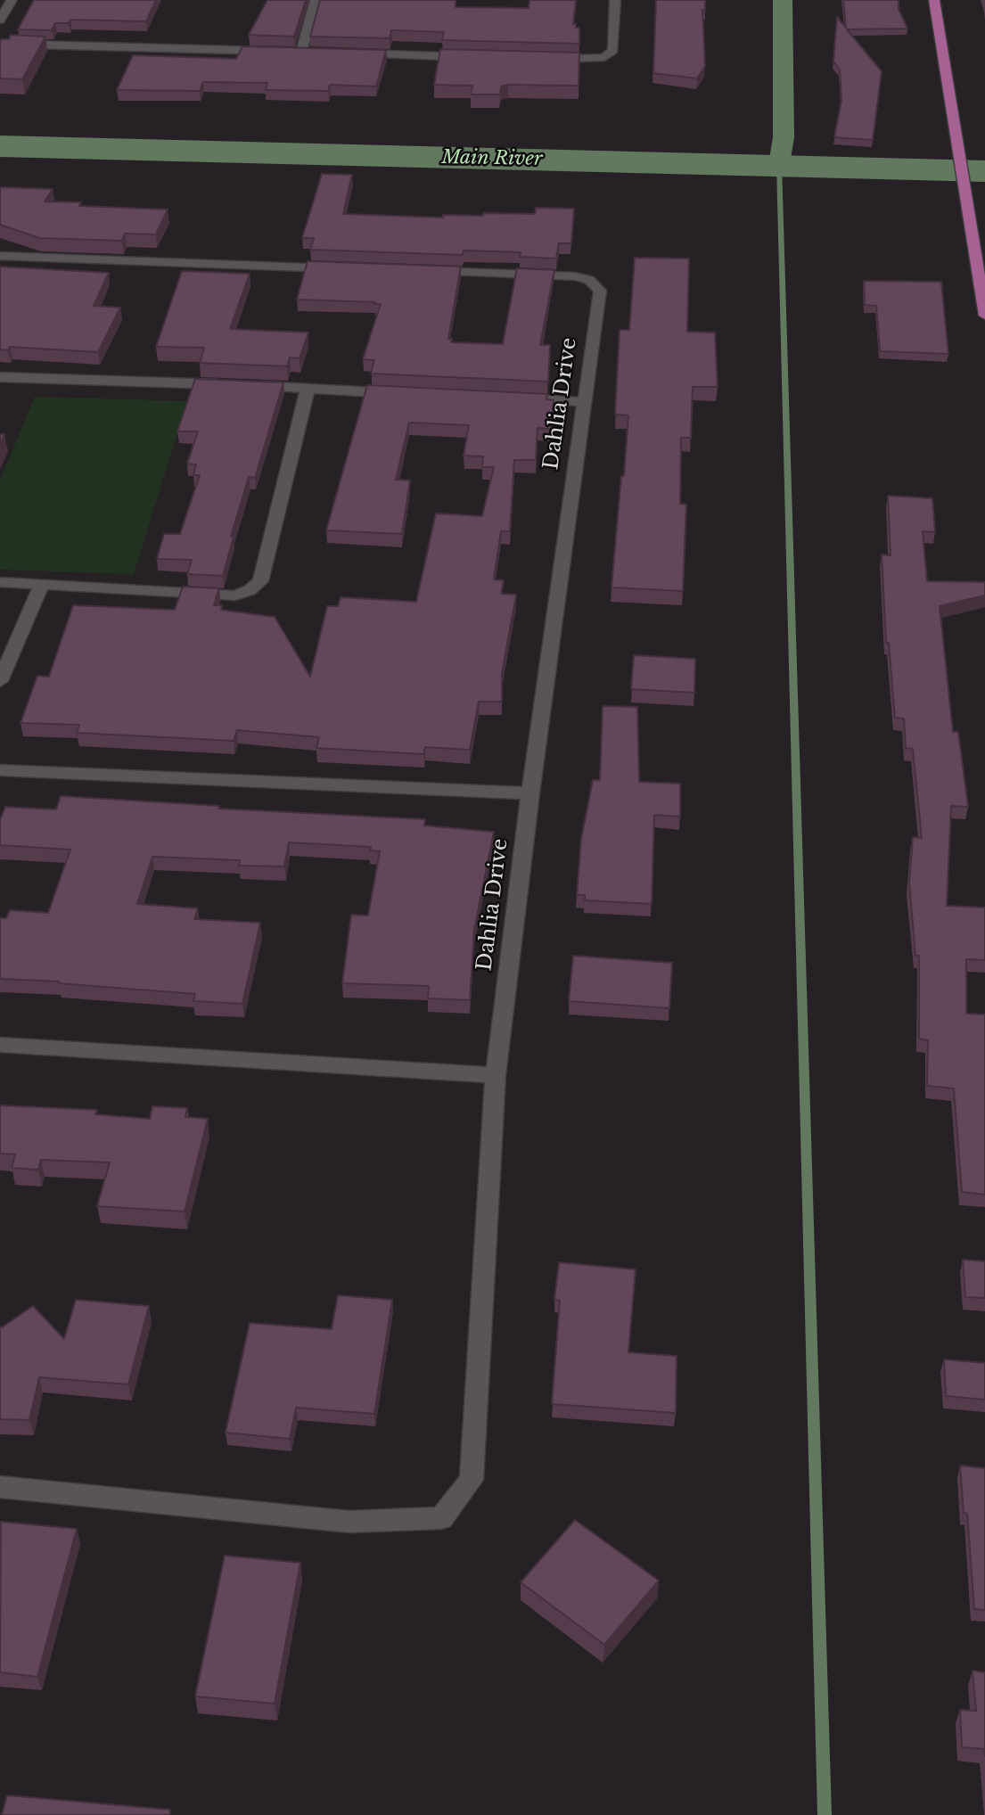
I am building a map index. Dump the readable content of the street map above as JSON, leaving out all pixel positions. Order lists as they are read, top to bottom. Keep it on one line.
{"streets":{"street":["Dahlia Drive"]},"water":["Main River"]}
